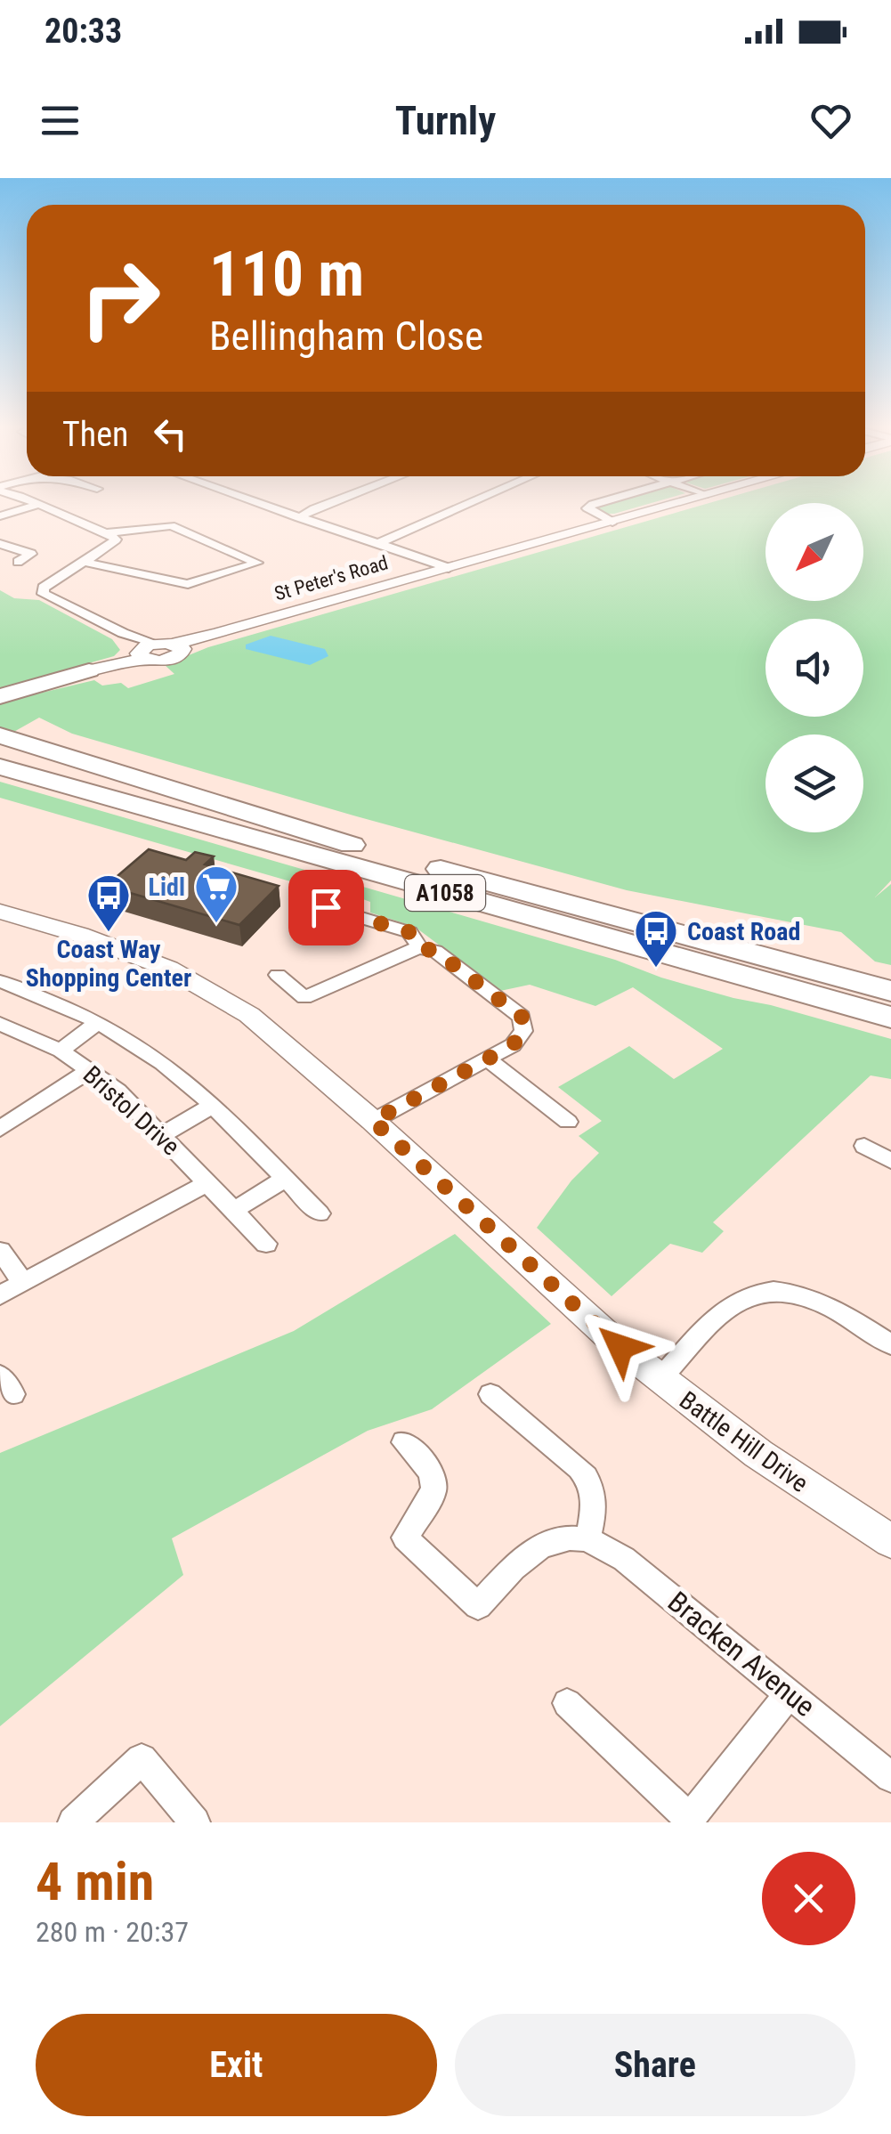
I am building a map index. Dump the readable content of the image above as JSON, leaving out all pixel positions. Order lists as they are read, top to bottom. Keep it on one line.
{"streets":{"highway":["A1058"],"street":["St Peter's Road","Bristol Drive","Battle Hill Drive","Bracken Avenue"]},"places":{"supermarket":["Lidl"],"bus stop":["Coast Way Shopping Center","Coast Road"]},"north":"bottom left","page":{"status":"20:33","header":"Turnly","turn":["110 m","Bellingham Close"],"then":"Then","heading":["4 min","280 m · 20:37"],"buttons":["Exit","Share"]}}
